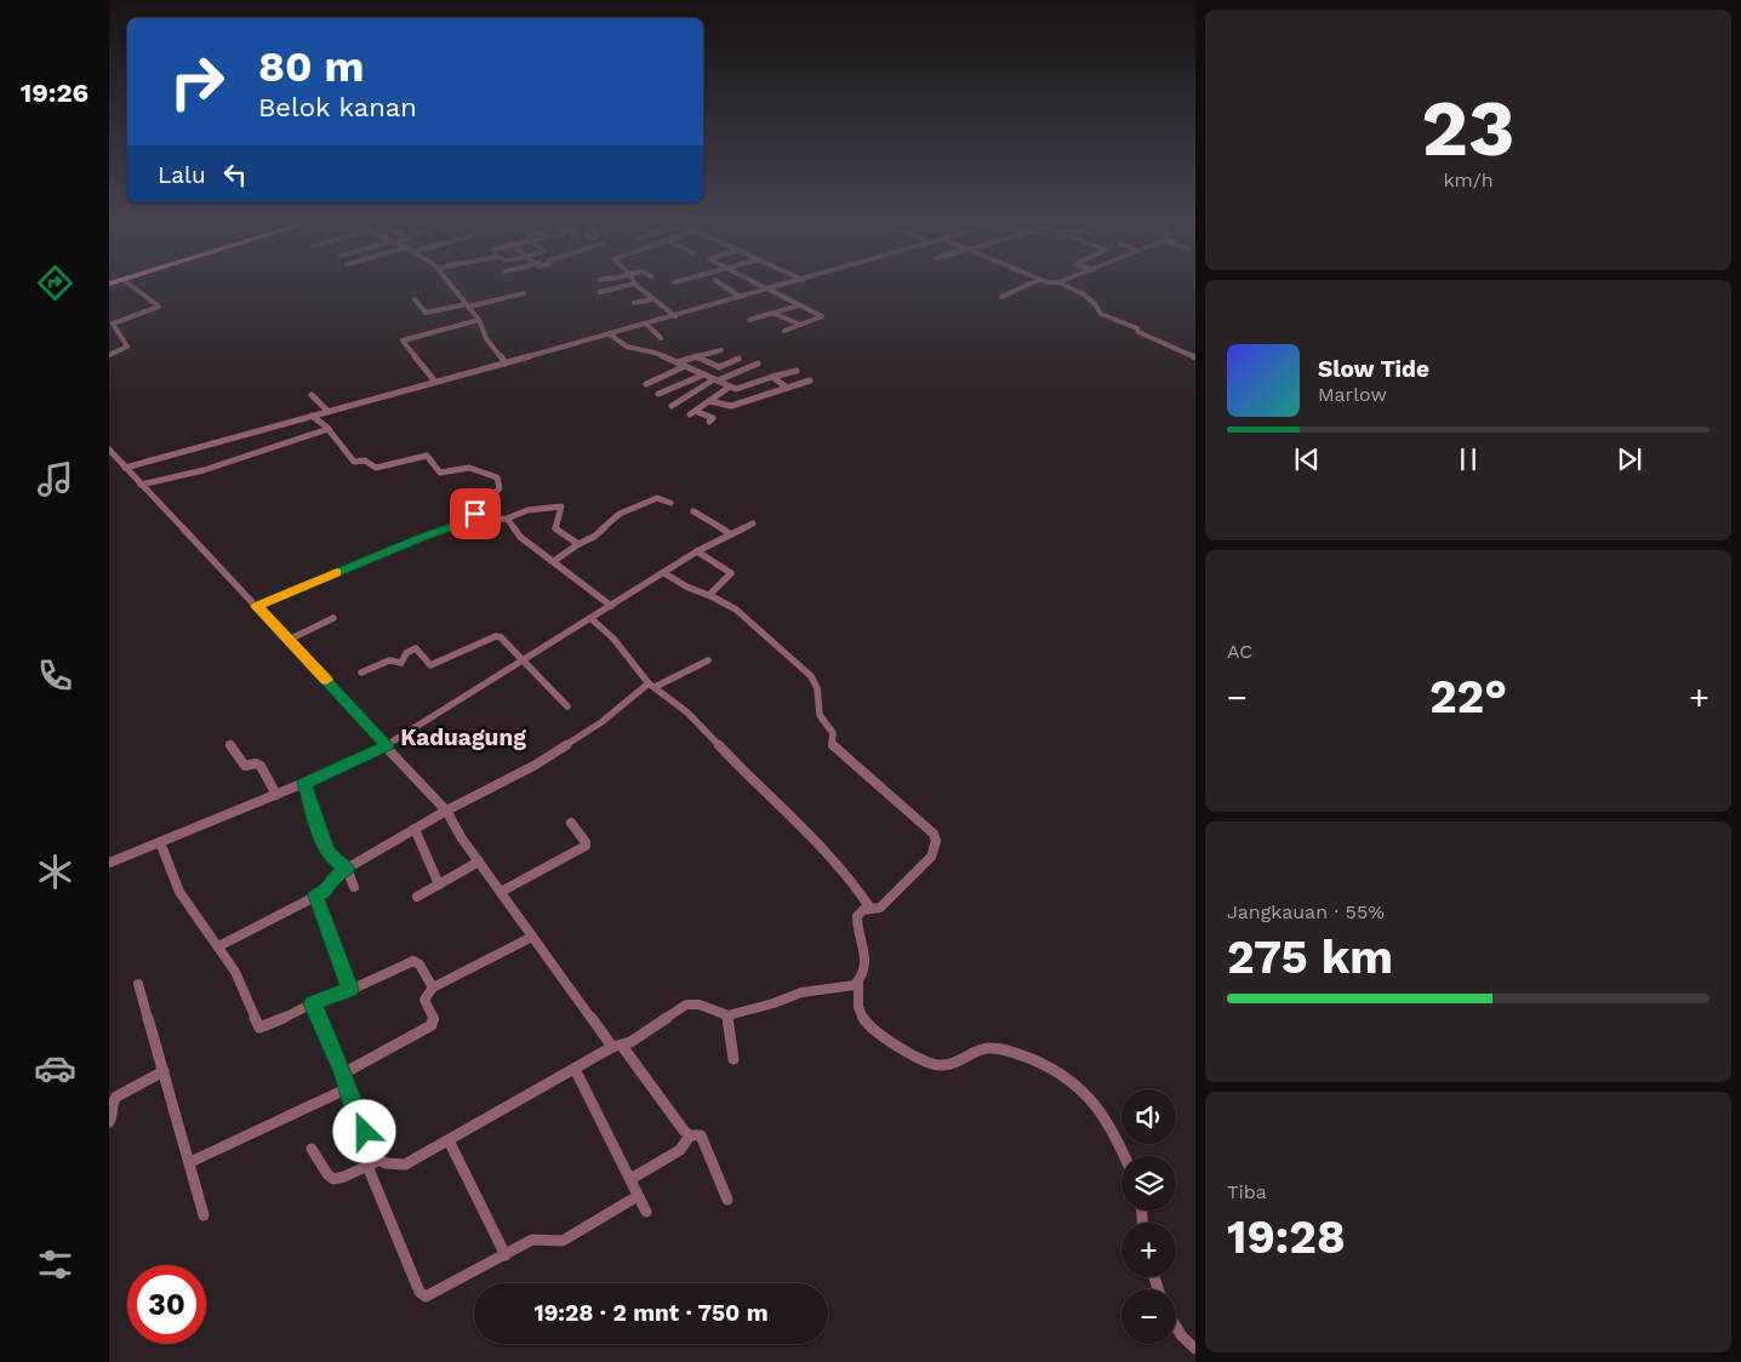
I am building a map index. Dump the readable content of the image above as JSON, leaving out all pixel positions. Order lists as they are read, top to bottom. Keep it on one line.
{"districts":["Kaduagung"],"page":{"tabs":"19:26","tile":[["23","km/h"],"AC",["Jangkauan · 55%","275 km"],["Tiba","19:28"]],"turn":["80 m","Belok kanan"],"then":"Lalu","song":["Slow Tide","Marlow"],"heat":["−","22°","+"],"map_buttons":["+","−"],"limit":"30","trip":"19:28 · 2 mnt · 750 m"}}
